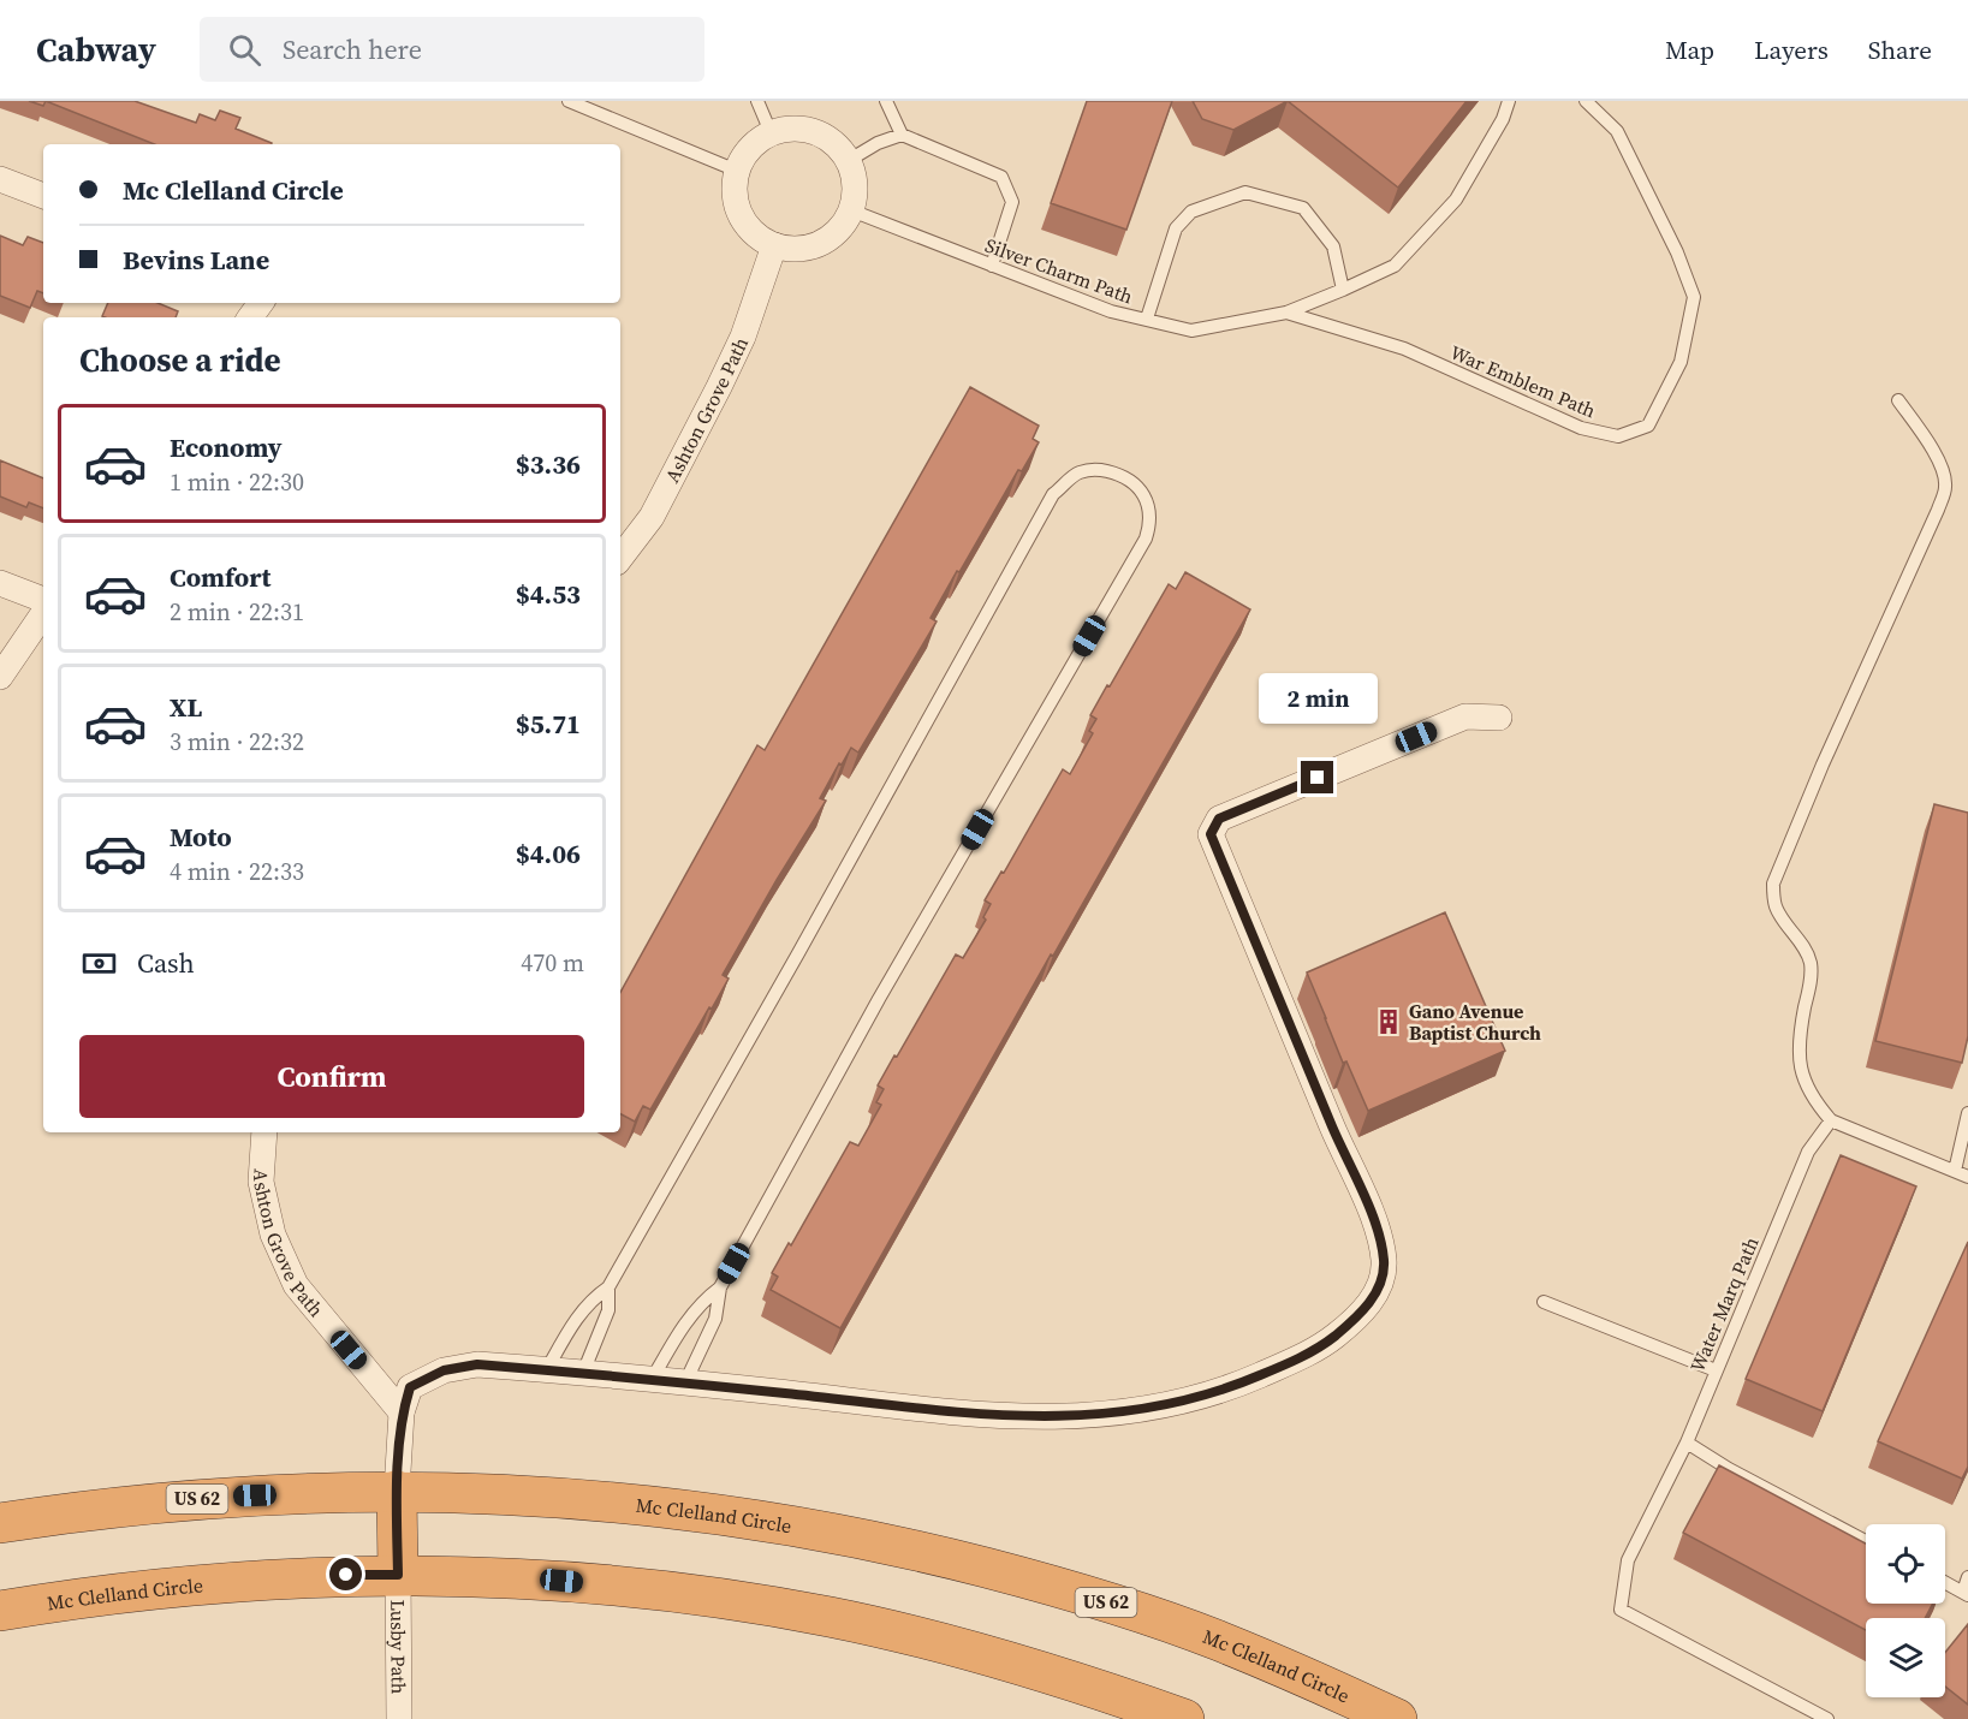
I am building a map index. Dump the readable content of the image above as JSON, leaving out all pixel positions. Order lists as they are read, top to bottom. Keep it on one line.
{"streets":{"highway":["US 62","Mc Clelland Circle"],"street":["Ashton Grove Path","Lusby Path"],"lane":["Silver Charm Path","War Emblem Path","Water Marq Path"]},"crossings":[["Silver Charm Path","War Emblem Path"],["Silver Charm Path","Ashton Grove Path"],["Mc Clelland Circle","Lusby Path"]],"places":{"building":["Gano Avenue Baptist Church"]},"page":{"header":"Cabway","search":"Search here","nav":["Map","Layers","Share"],"banner":["Mc Clelland Circle","Bevins Lane"],"heading":"Choose a ride","list":[{"name":"Economy","note":"1 min · 22:30","value":"$3.36"},{"name":"Comfort","note":"2 min · 22:31","value":"$4.53"},{"name":"XL","note":"3 min · 22:32","value":"$5.71"},{"name":"Moto","note":"4 min · 22:33","value":"$4.06"}],"bubble":"2 min","pay":["Cash","470 m"],"buttons":"Confirm"}}
